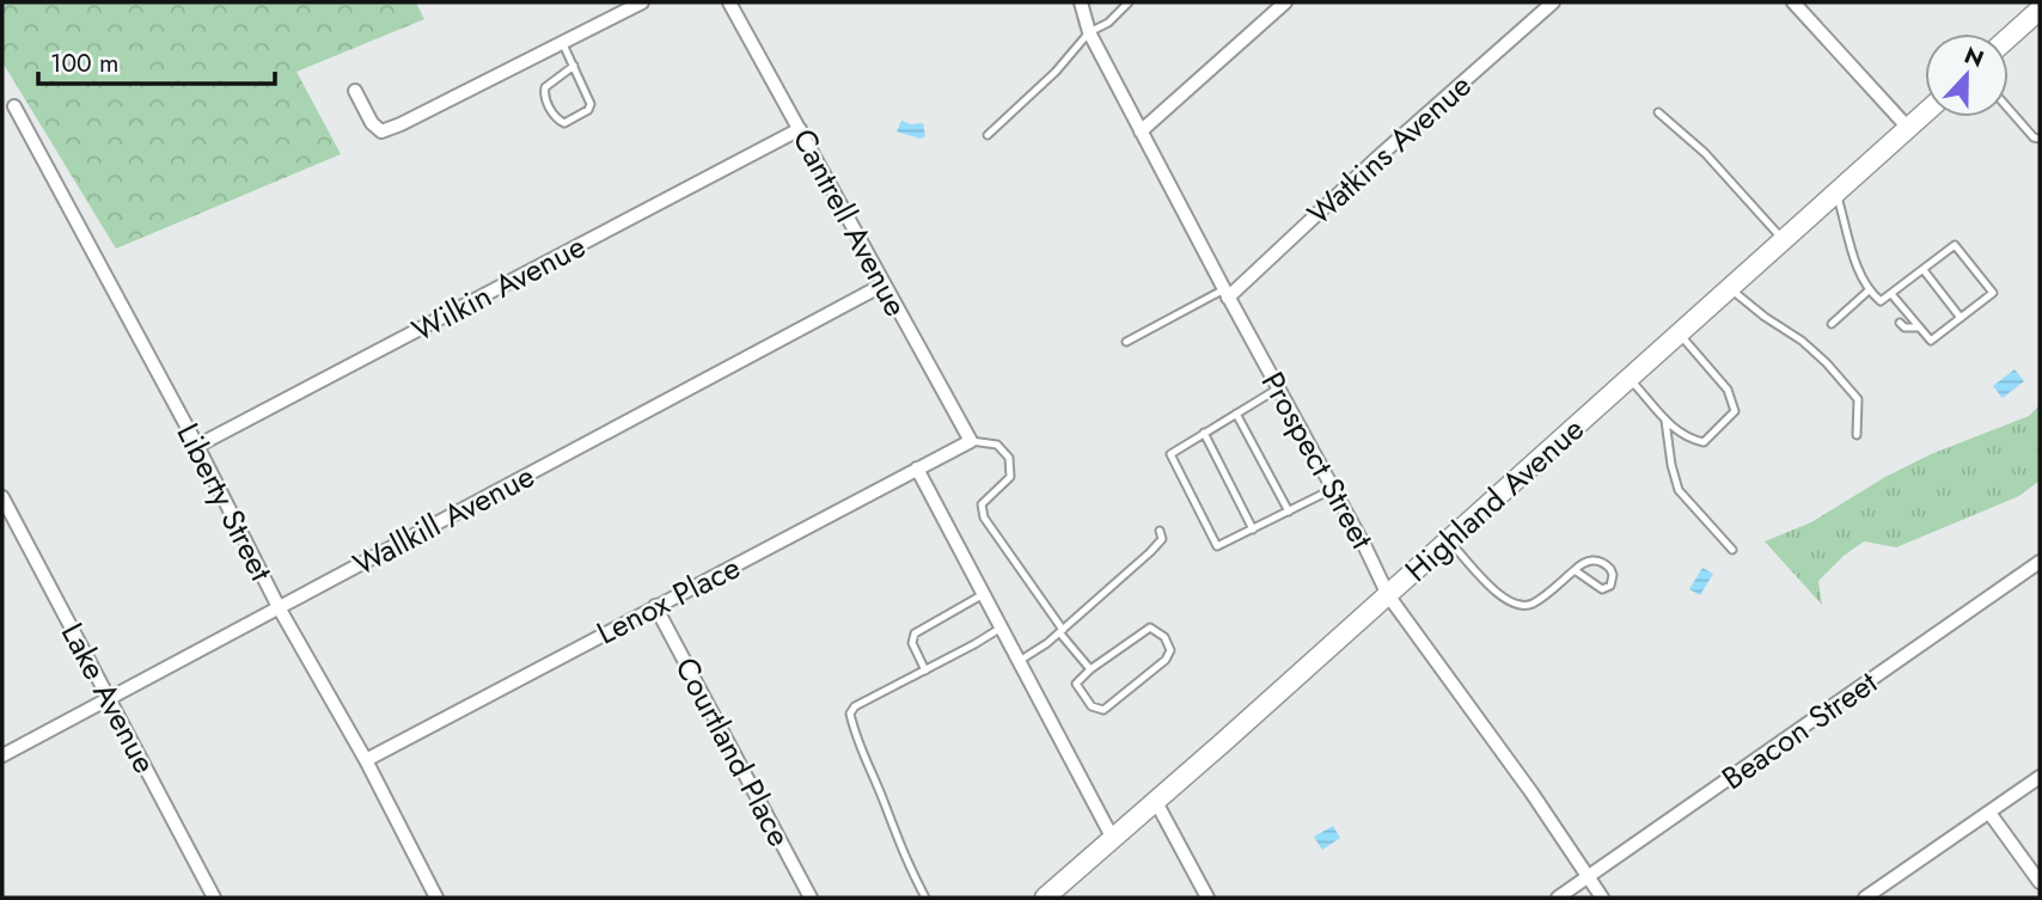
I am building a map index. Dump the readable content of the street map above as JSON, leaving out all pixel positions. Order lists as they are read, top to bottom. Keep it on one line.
{"streets":{"street":["Watkins Avenue","Cantrell Avenue","Wilkin Avenue","Prospect Street","Highland Avenue","Liberty Street","Wallkill Avenue","Lenox Place","Lake Avenue","Beacon Street","Courtland Place"]},"crossings":[["Watkins Avenue","Prospect Street"],["Cantrell Avenue","Wilkin Avenue"],["Cantrell Avenue","Wallkill Avenue"],["Cantrell Avenue","Lenox Place"],["Wilkin Avenue","Liberty Street"],["Prospect Street","Highland Avenue"],["Prospect Street","Beacon Street"],["Liberty Street","Wallkill Avenue"],["Liberty Street","Lenox Place"],["Wallkill Avenue","Lake Avenue"],["Lenox Place","Courtland Place"]],"scale_bar":"100 m","north":"top"}
